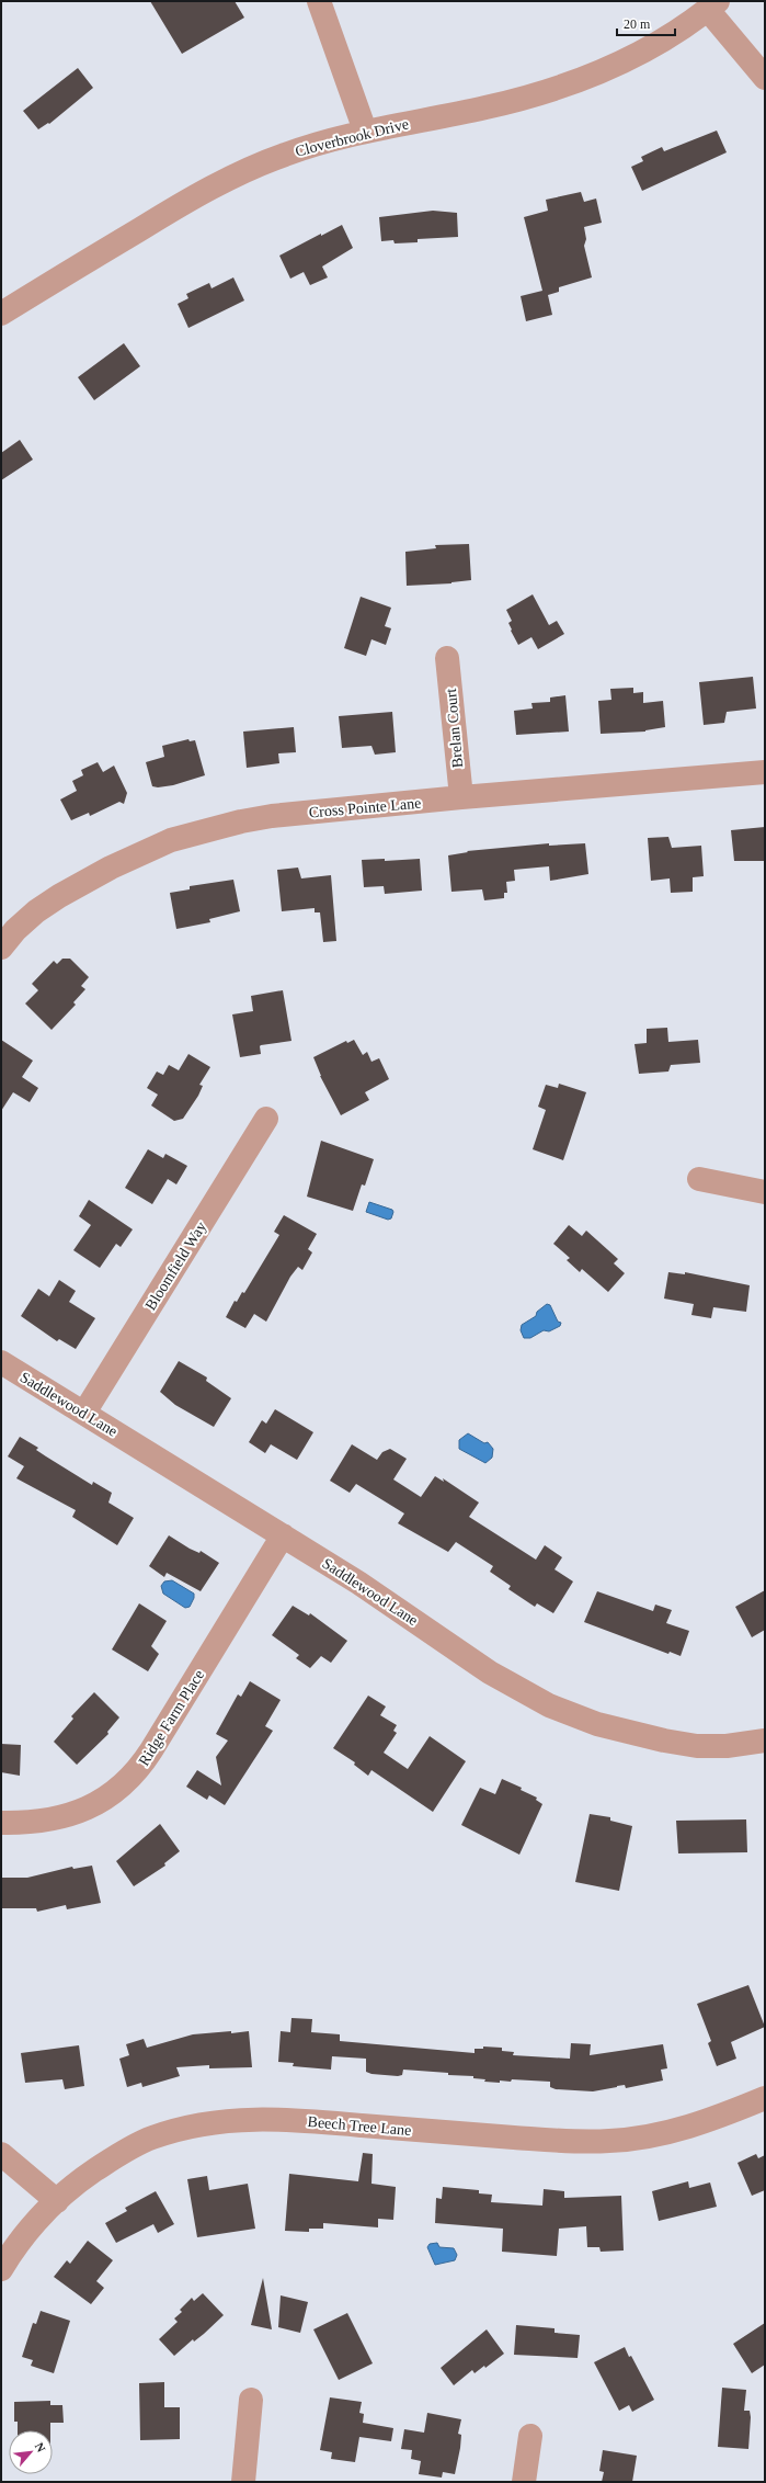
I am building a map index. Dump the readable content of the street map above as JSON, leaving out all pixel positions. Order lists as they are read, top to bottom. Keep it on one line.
{"streets":{"street":["Cloverbrook Drive","Brelan Court","Cross Pointe Lane","Bloomfield Way","Saddlewood Lane","Ridge Farm Place","Beech Tree Lane"]},"crossings":[["Brelan Court","Cross Pointe Lane"],["Bloomfield Way","Saddlewood Lane"],["Saddlewood Lane","Ridge Farm Place"]],"scale_bar":"20 m","north":"top right"}
